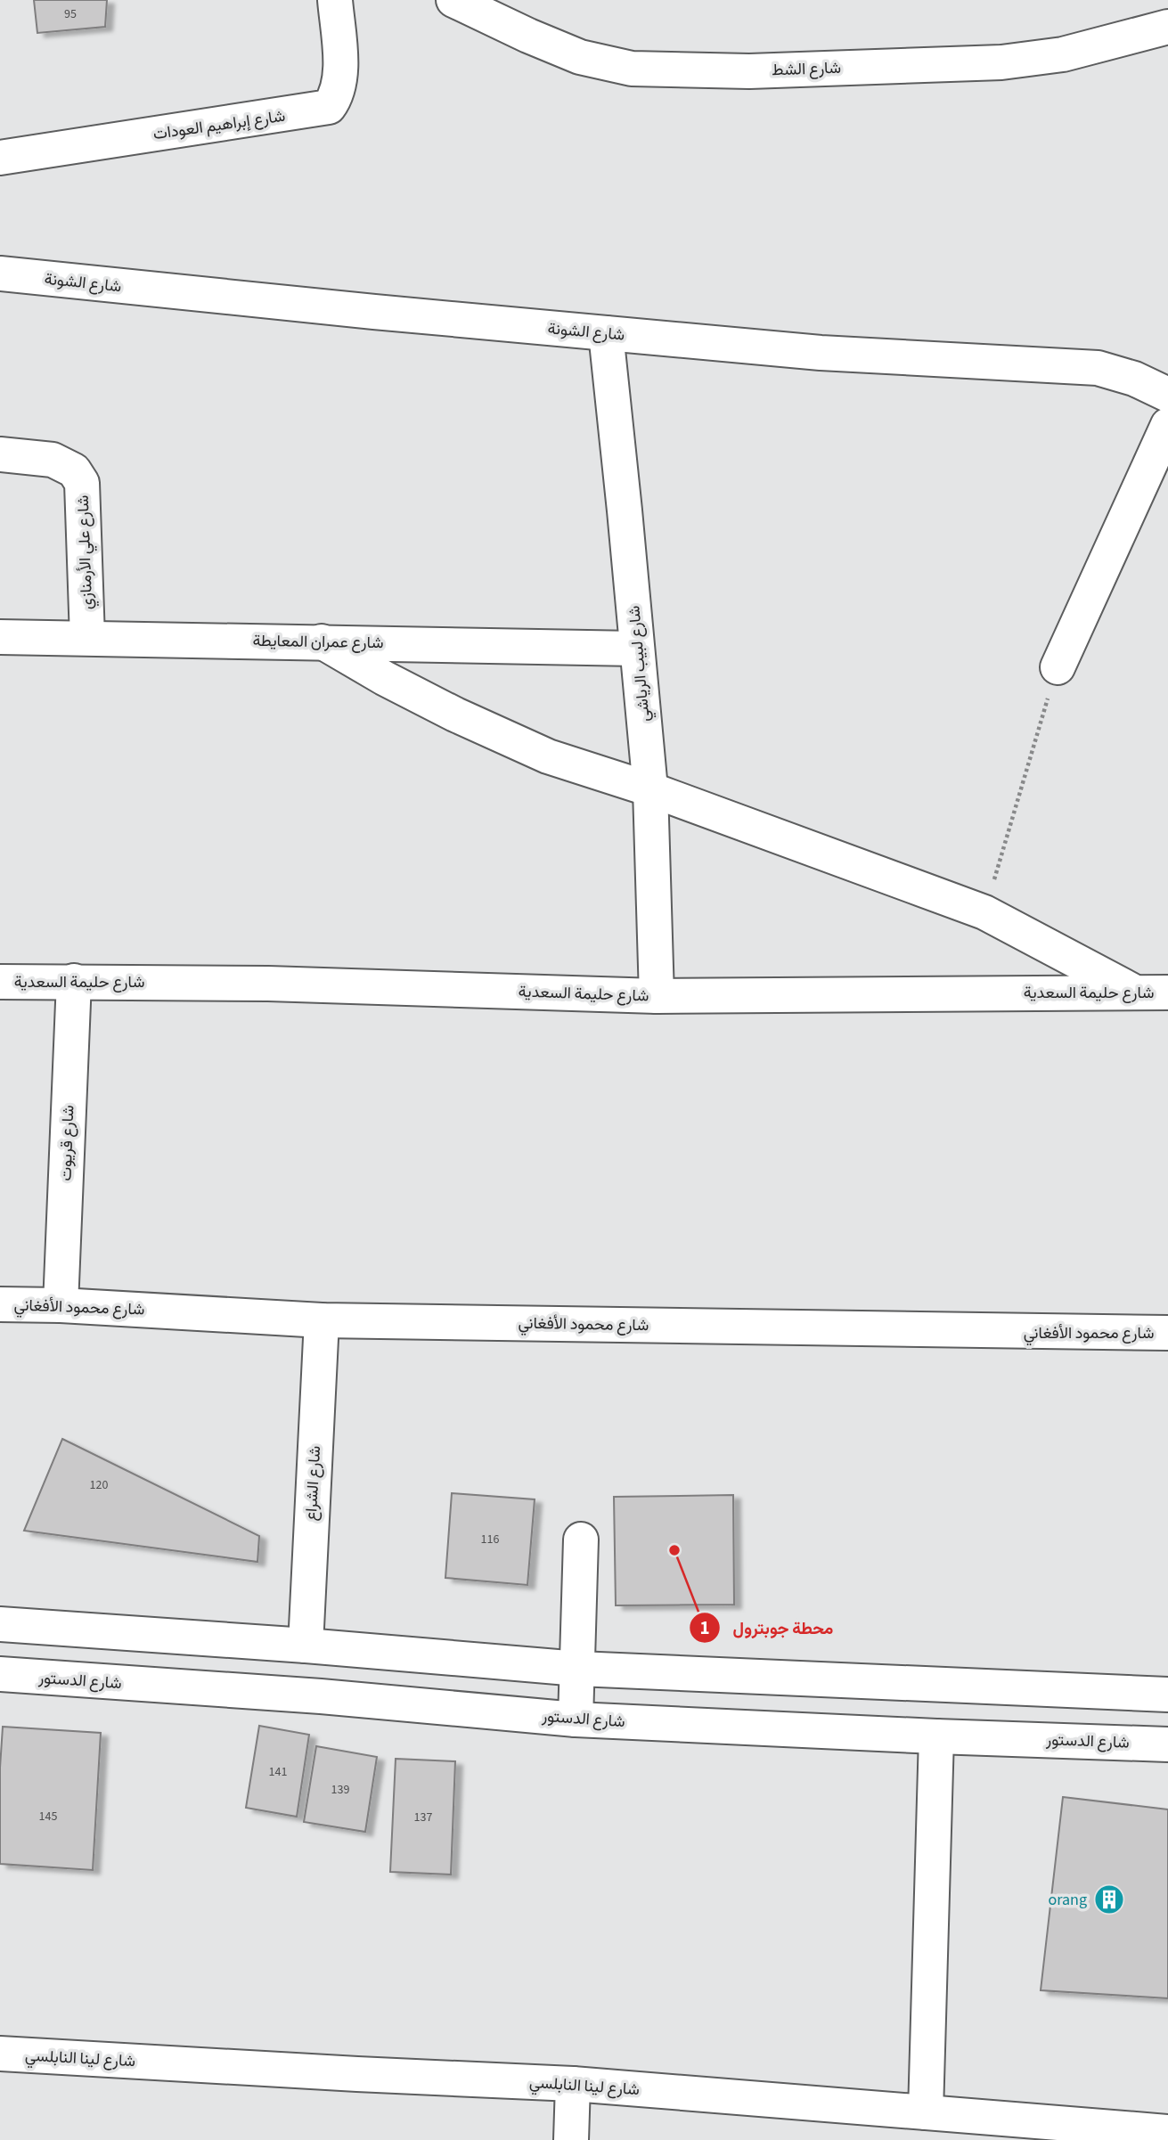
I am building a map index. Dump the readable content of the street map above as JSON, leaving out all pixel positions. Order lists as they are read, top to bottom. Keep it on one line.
{"streets":{"street":["شارع الشط","شارع إبراهيم العودات","شارع الشونة","شارع علي الأرمنازي","شارع عمران المعايطة","شارع لبيب الرياشي","شارع حليمة السعدية","شارع قريوت","شارع محمود الأفغاني","شارع الشراع","شارع الدستور","شارع لينا النابلسي"]},"crossings":[["شارع الشونة","شارع لبيب الرياشي"],["شارع علي الأرمنازي","شارع عمران المعايطة"],["شارع عمران المعايطة","شارع لبيب الرياشي"],["شارع لبيب الرياشي","شارع حليمة السعدية"],["شارع حليمة السعدية","شارع قريوت"],["شارع قريوت","شارع محمود الأفغاني"],["شارع محمود الأفغاني","شارع الشراع"]],"places":{"other":["محطة جوبترول"],"building":["orang"]},"house_numbers":["95","120","116","141","139","145","137"]}
